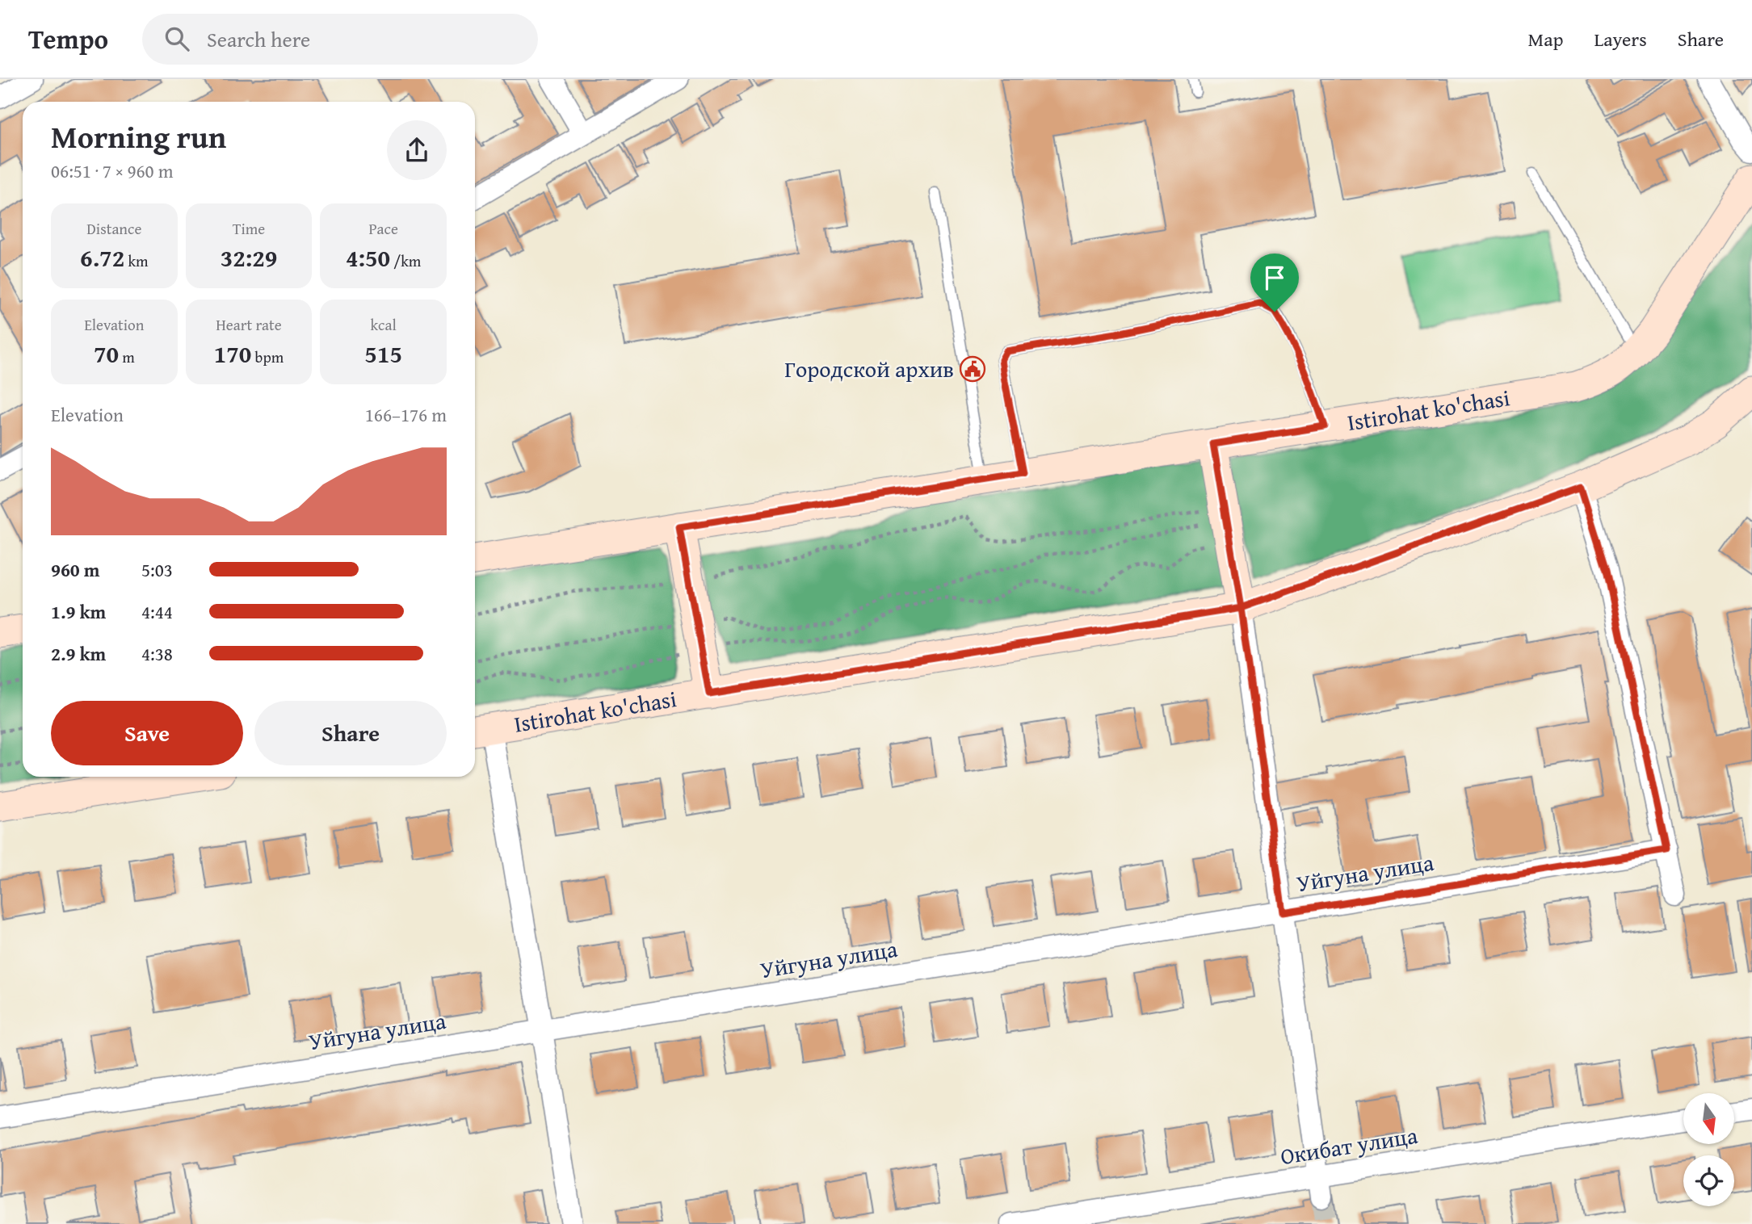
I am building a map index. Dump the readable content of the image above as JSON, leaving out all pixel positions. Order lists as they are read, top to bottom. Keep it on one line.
{"streets":{"main road":["Istirohat ko'chasi"],"street":["Уйгуна улица","Окибат улица"]},"places":{"public building":["Городской архив"]},"north":"bottom","page":{"header":"Tempo","search":"Search here","nav":["Map","Layers","Share"],"heading":["Morning run","06:51 · 7 × 960 m"],"stats":[["Distance","6.72 km"],["Time","32:29"],["Pace","4:50 /km"],["Elevation","70 m"],["Heart rate","170 bpm"],["kcal","515"]],"chart":["Elevation","166–176 m"],"list":[{"name":"960 m","note":"5:03"},{"name":"1.9 km","note":"4:44"},{"name":"2.9 km","note":"4:38"}],"buttons":["Save","Share"]}}
